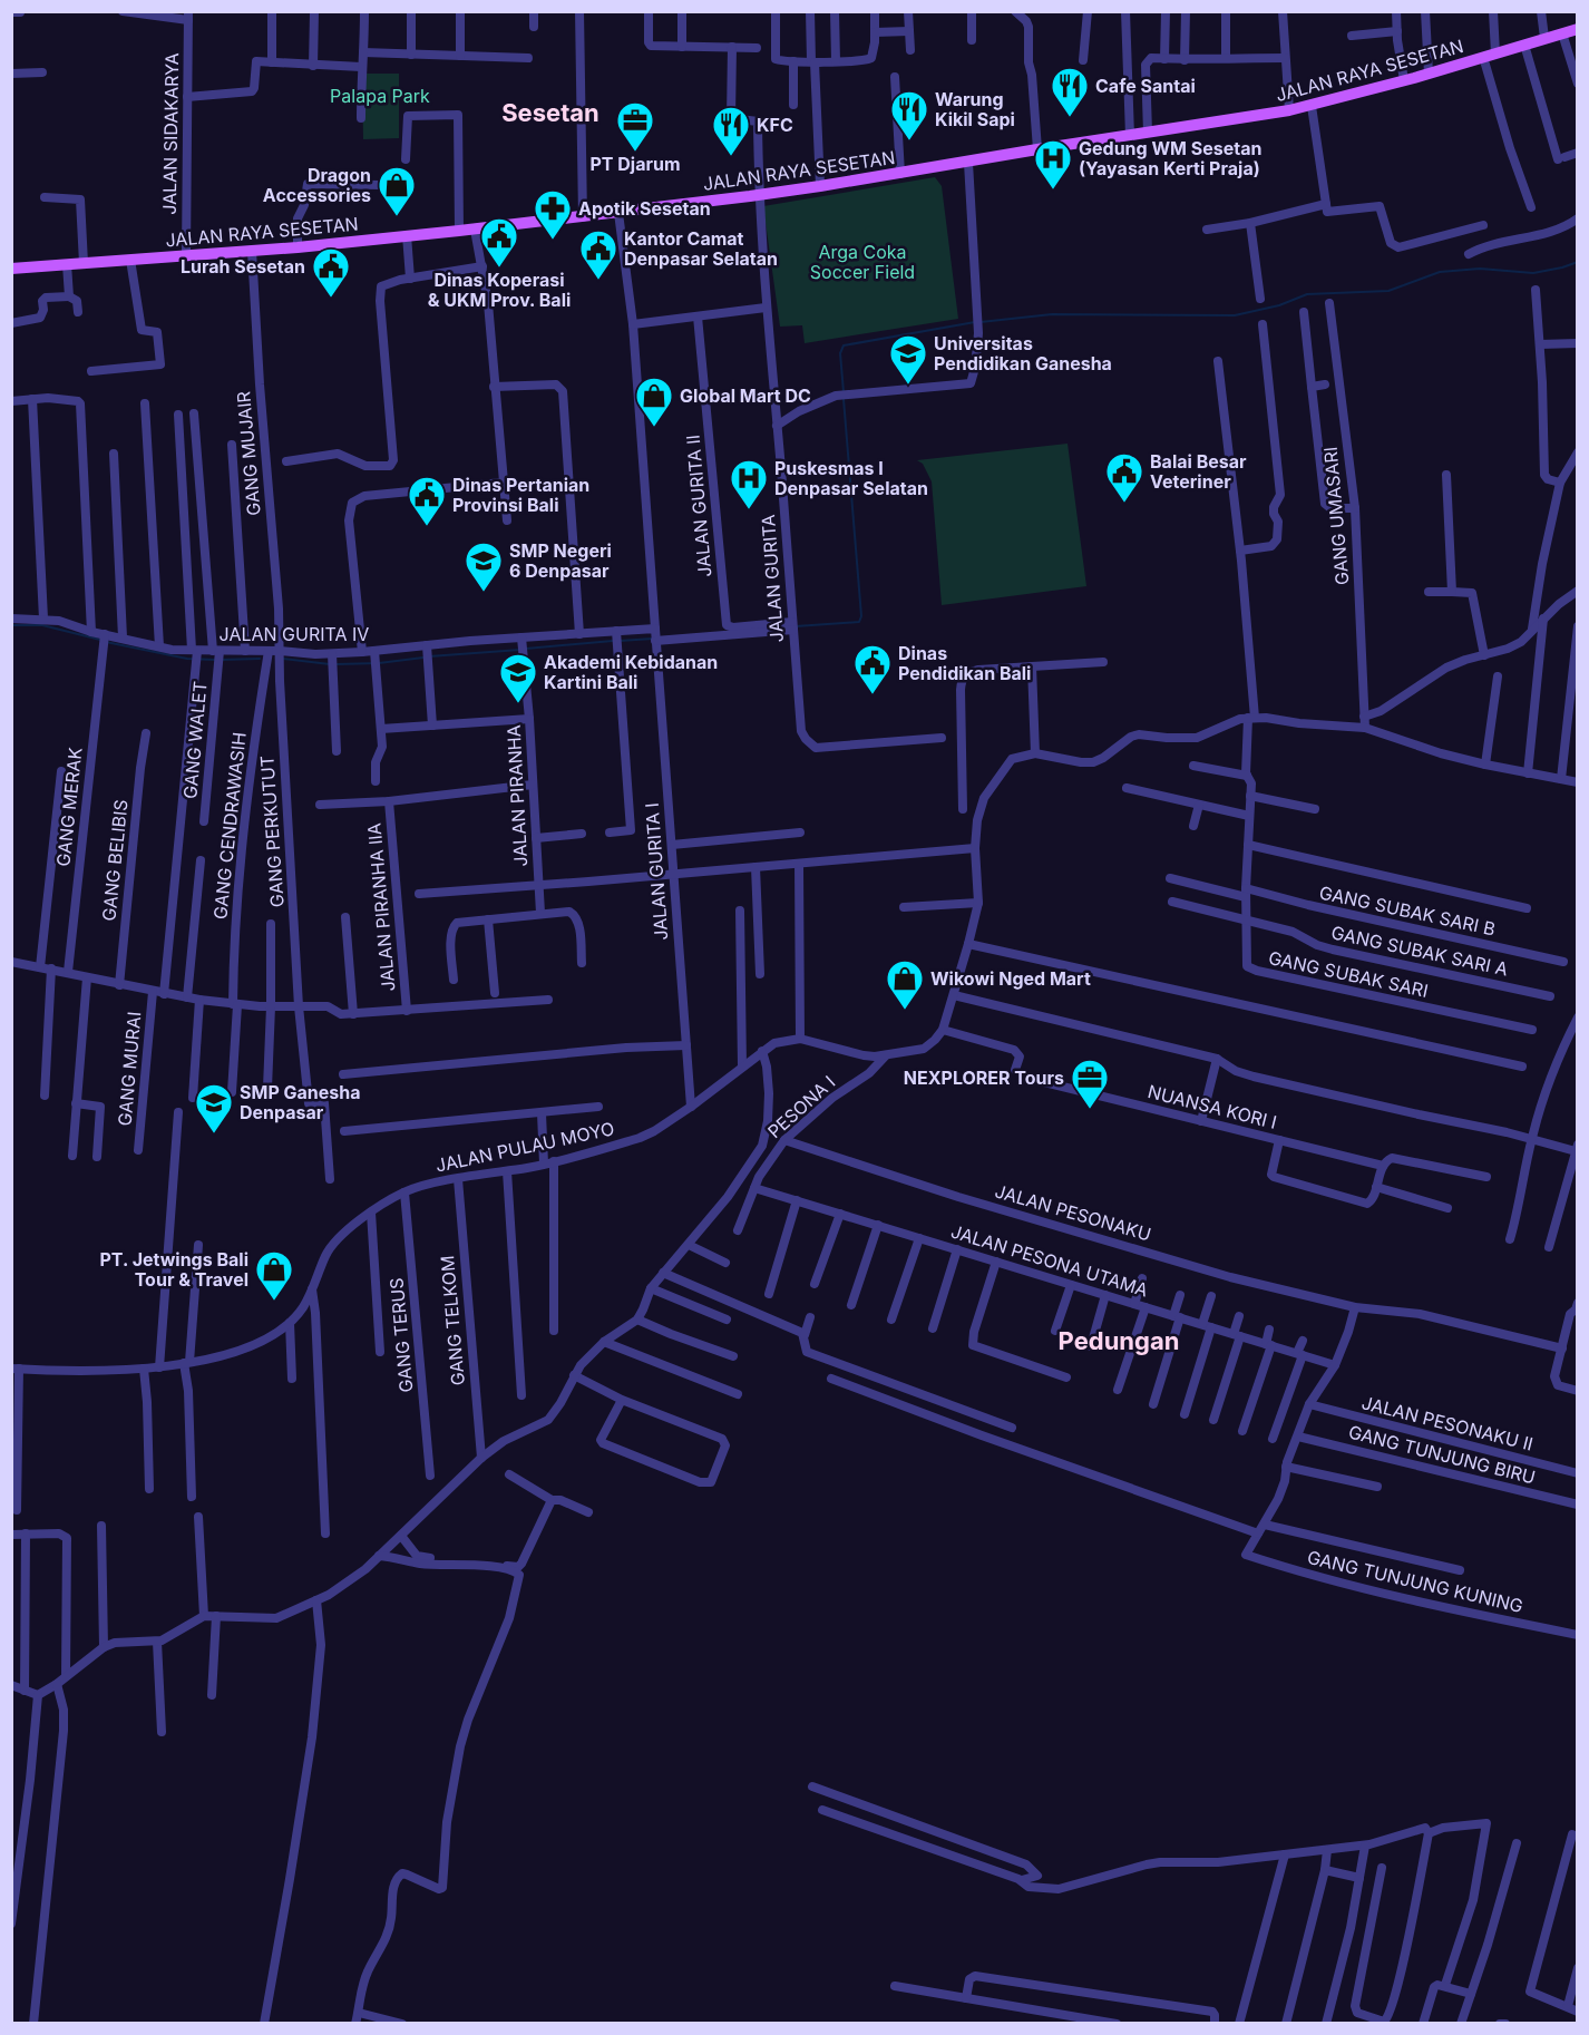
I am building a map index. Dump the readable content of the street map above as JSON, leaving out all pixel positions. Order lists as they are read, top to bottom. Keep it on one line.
{"streets":{"main road":["JALAN RAYA SESETAN"],"street":["JALAN SIDAKARYA","GANG MUJAIR","JALAN GURITA II","GANG UMASARI","JALAN GURITA","JALAN GURITA IV","GANG WALET","JALAN PIRANHA","GANG MERAK","GANG CENDRAWASIH","GANG PERKUTUT","GANG BELIBIS","JALAN GURITA I","JALAN PIRANHA IIA","GANG SUBAK SARI B","GANG SUBAK SARI A","GANG SUBAK SARI","GANG MURAI","PESONA I","NUANSA KORI I","JALAN PULAU MOYO","JALAN PESONAKU","JALAN PESONA UTAMA","GANG TELKOM","GANG TERUS","JALAN PESONAKU II","GANG TUNJUNG BIRU","GANG TUNJUNG KUNING"]},"crossings":[["JALAN RAYA SESETAN","JALAN SIDAKARYA"],["JALAN RAYA SESETAN","GANG MUJAIR"],["JALAN RAYA SESETAN","JALAN GURITA"],["JALAN RAYA SESETAN","JALAN GURITA I"],["GANG MUJAIR","JALAN GURITA IV"],["GANG MUJAIR","GANG PERKUTUT"],["JALAN GURITA II","JALAN GURITA IV"],["JALAN GURITA IV","GANG WALET"],["JALAN GURITA IV","JALAN PIRANHA"],["JALAN GURITA IV","GANG MERAK"],["JALAN GURITA IV","GANG CENDRAWASIH"],["JALAN GURITA IV","GANG PERKUTUT"],["JALAN GURITA IV","JALAN GURITA I"],["JALAN GURITA I","JALAN PULAU MOYO"],["GANG SUBAK SARI B","GANG SUBAK SARI"],["GANG SUBAK SARI A","GANG SUBAK SARI"],["PESONA I","JALAN PULAU MOYO"],["PESONA I","JALAN PESONAKU"],["PESONA I","JALAN PESONA UTAMA"],["JALAN PULAU MOYO","GANG TELKOM"],["JALAN PULAU MOYO","GANG TERUS"]],"districts":["Sesetan","Pedungan"],"parks":["Palapa Park","Arga Coka Soccer Field"],"places":{"restaurant":["Cafe Santai","Warung Kikil Sapi","KFC"],"office":["PT Djarum","NEXPLORER Tours"],"hospital":["Gedung WM Sesetan (Yayasan Kerti Praja)","Puskesmas I Denpasar Selatan"],"shop":["Dragon Accessories","Global Mart DC","Wikowi Nged Mart","PT. Jetwings Bali Tour & Travel"],"pharmacy":["Apotik Sesetan"],"public building":["Dinas Koperasi & UKM Prov. Bali","Kantor Camat Denpasar Selatan","Lurah Sesetan","Balai Besar Veteriner","Dinas Pertanian Provinsi Bali","Dinas Pendidikan Bali"],"school or university":["Universitas Pendidikan Ganesha","SMP Negeri 6 Denpasar","Akademi Kebidanan Kartini Bali","SMP Ganesha Denpasar"]}}
